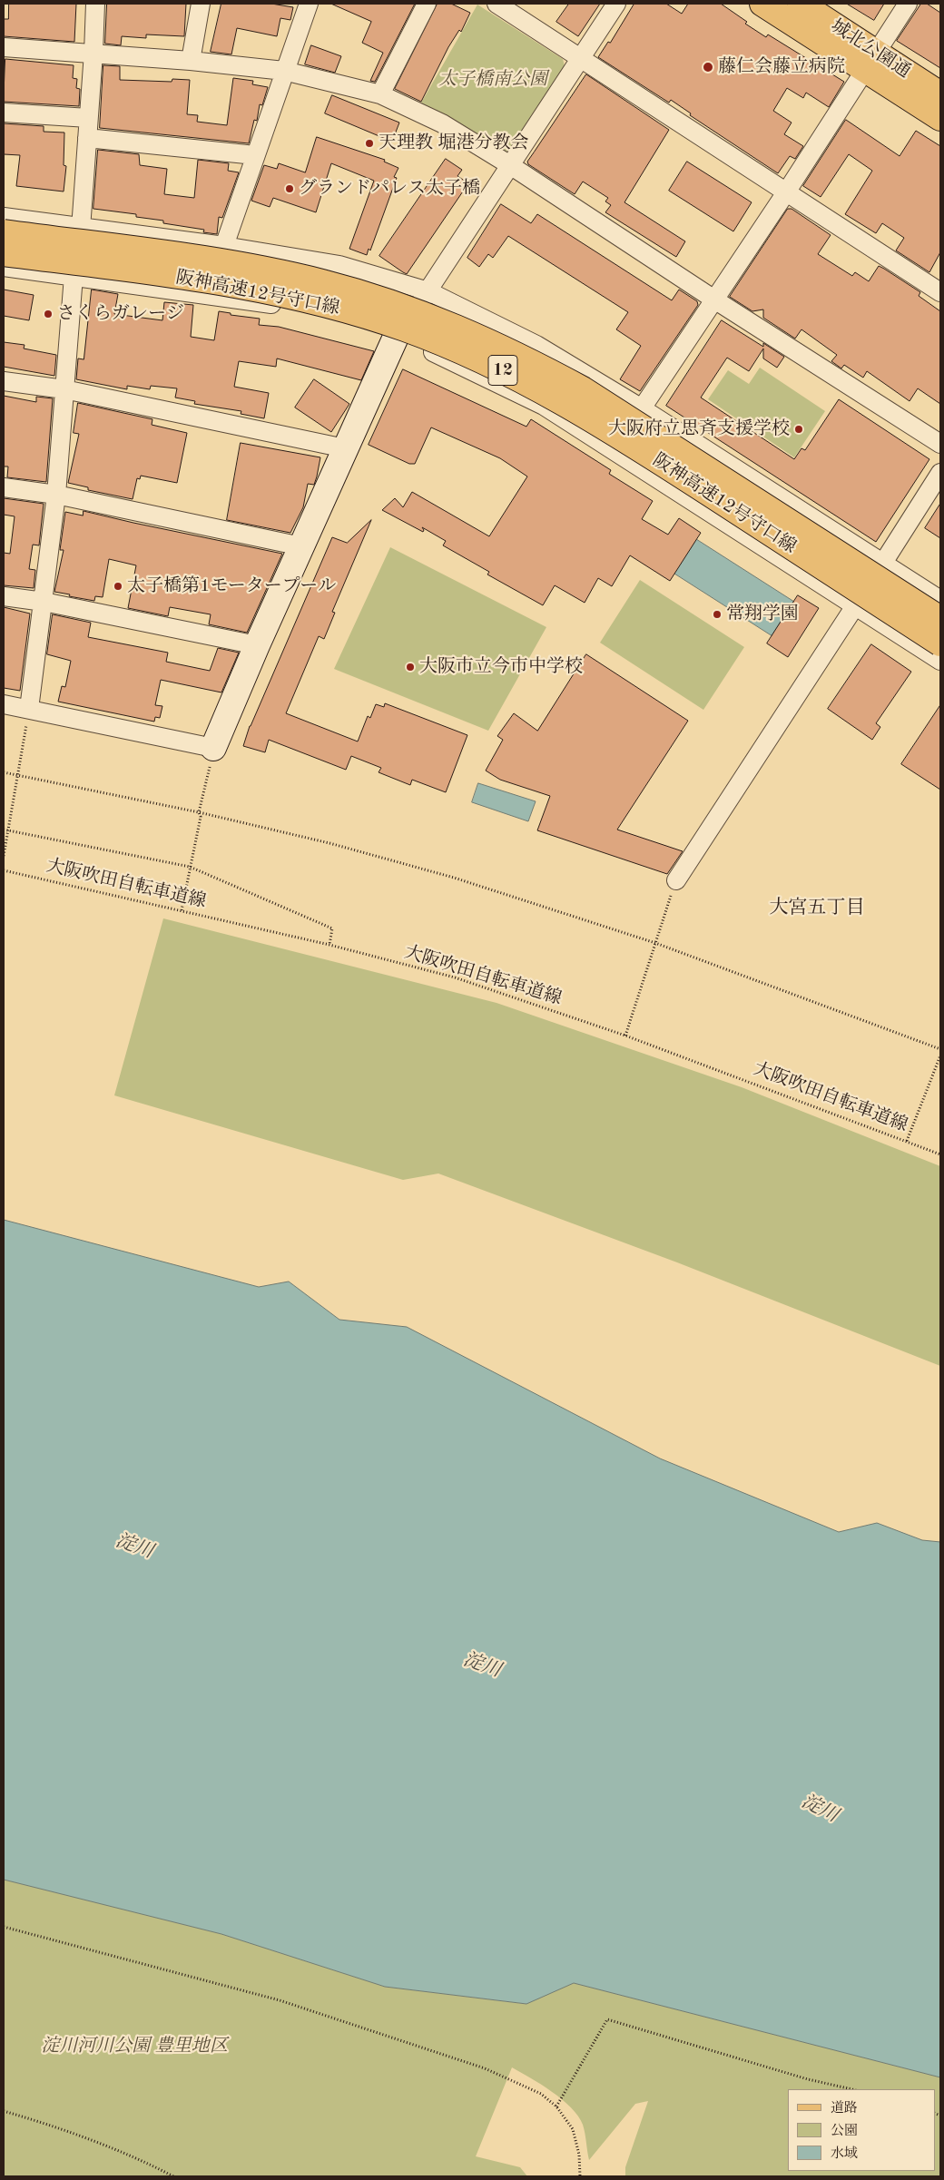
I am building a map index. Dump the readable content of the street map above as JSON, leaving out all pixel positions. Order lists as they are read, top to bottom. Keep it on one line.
{"streets":{"main road":["城北公園通","阪神高速12号守口線","12"],"path":["大阪吹田自転車道線"]},"districts":["大宮五丁目"],"water":["淀川"],"parks":["太子橋南公園","淀川河川公園 豊里地区"],"places":["藤仁会藤立病院","天理教 堀港分教会","グランドパレス太子橋","さくらガレージ","大阪府立思斉支援学校","太子橋第1モータープール","常翔学園","大阪市立今市中学校"],"legend":["道路","公園","水域"]}
